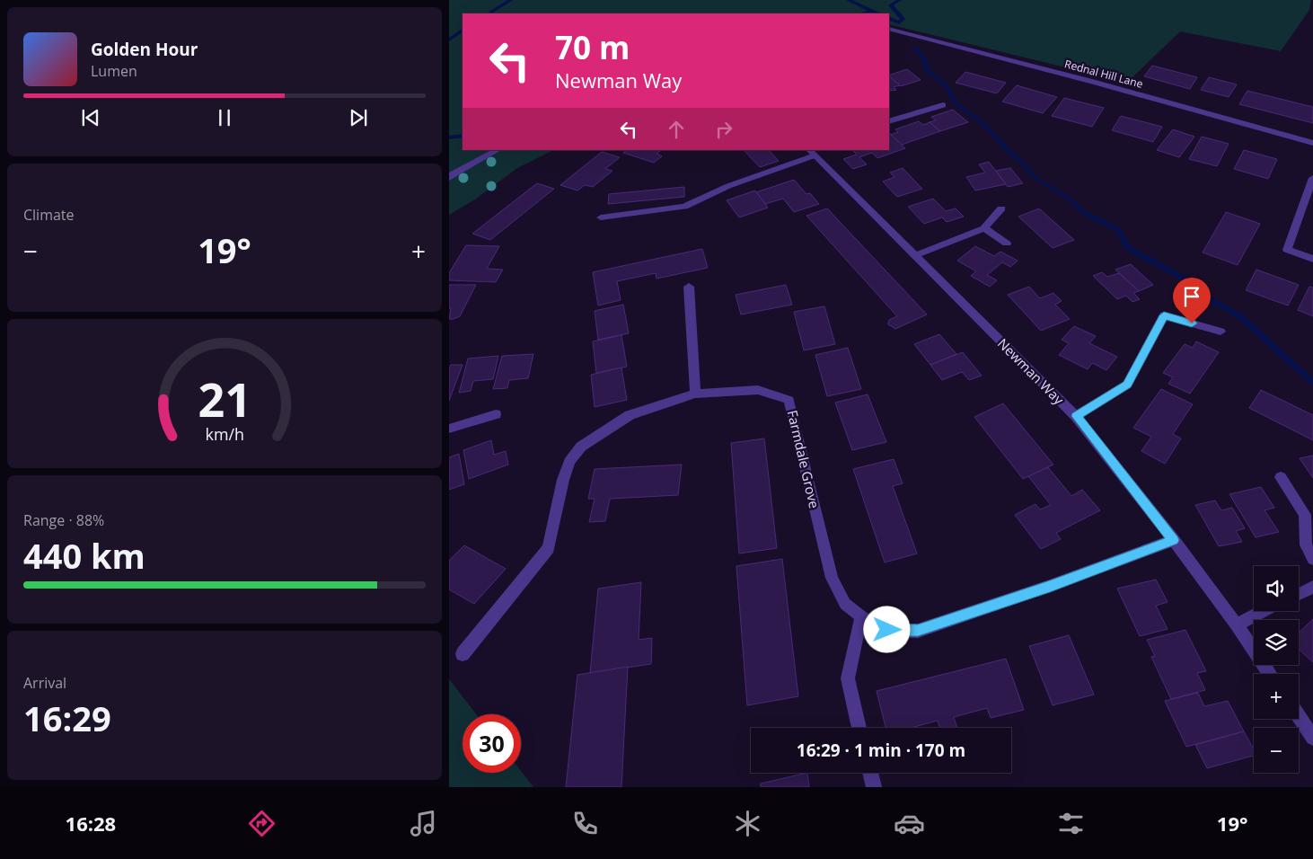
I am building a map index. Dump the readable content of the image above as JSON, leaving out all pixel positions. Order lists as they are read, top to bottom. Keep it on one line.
{"streets":{"street":["Rednal Hill Lane","Newman Way","Farmdale Grove"]},"crossings":[["Newman Way","Farmdale Grove"]],"page":{"turn":["70 m","Newman Way"],"song":["Golden Hour","Lumen"],"tile":["Climate",["Range · 88%","440 km"],["Arrival","16:29"]],"heat":["−","19°","+"],"map_buttons":["+","−"],"limit":"30","trip":"16:29 · 1 min · 170 m","tabs":["16:28","19°"],"gauge":["21","km/h"]}}
